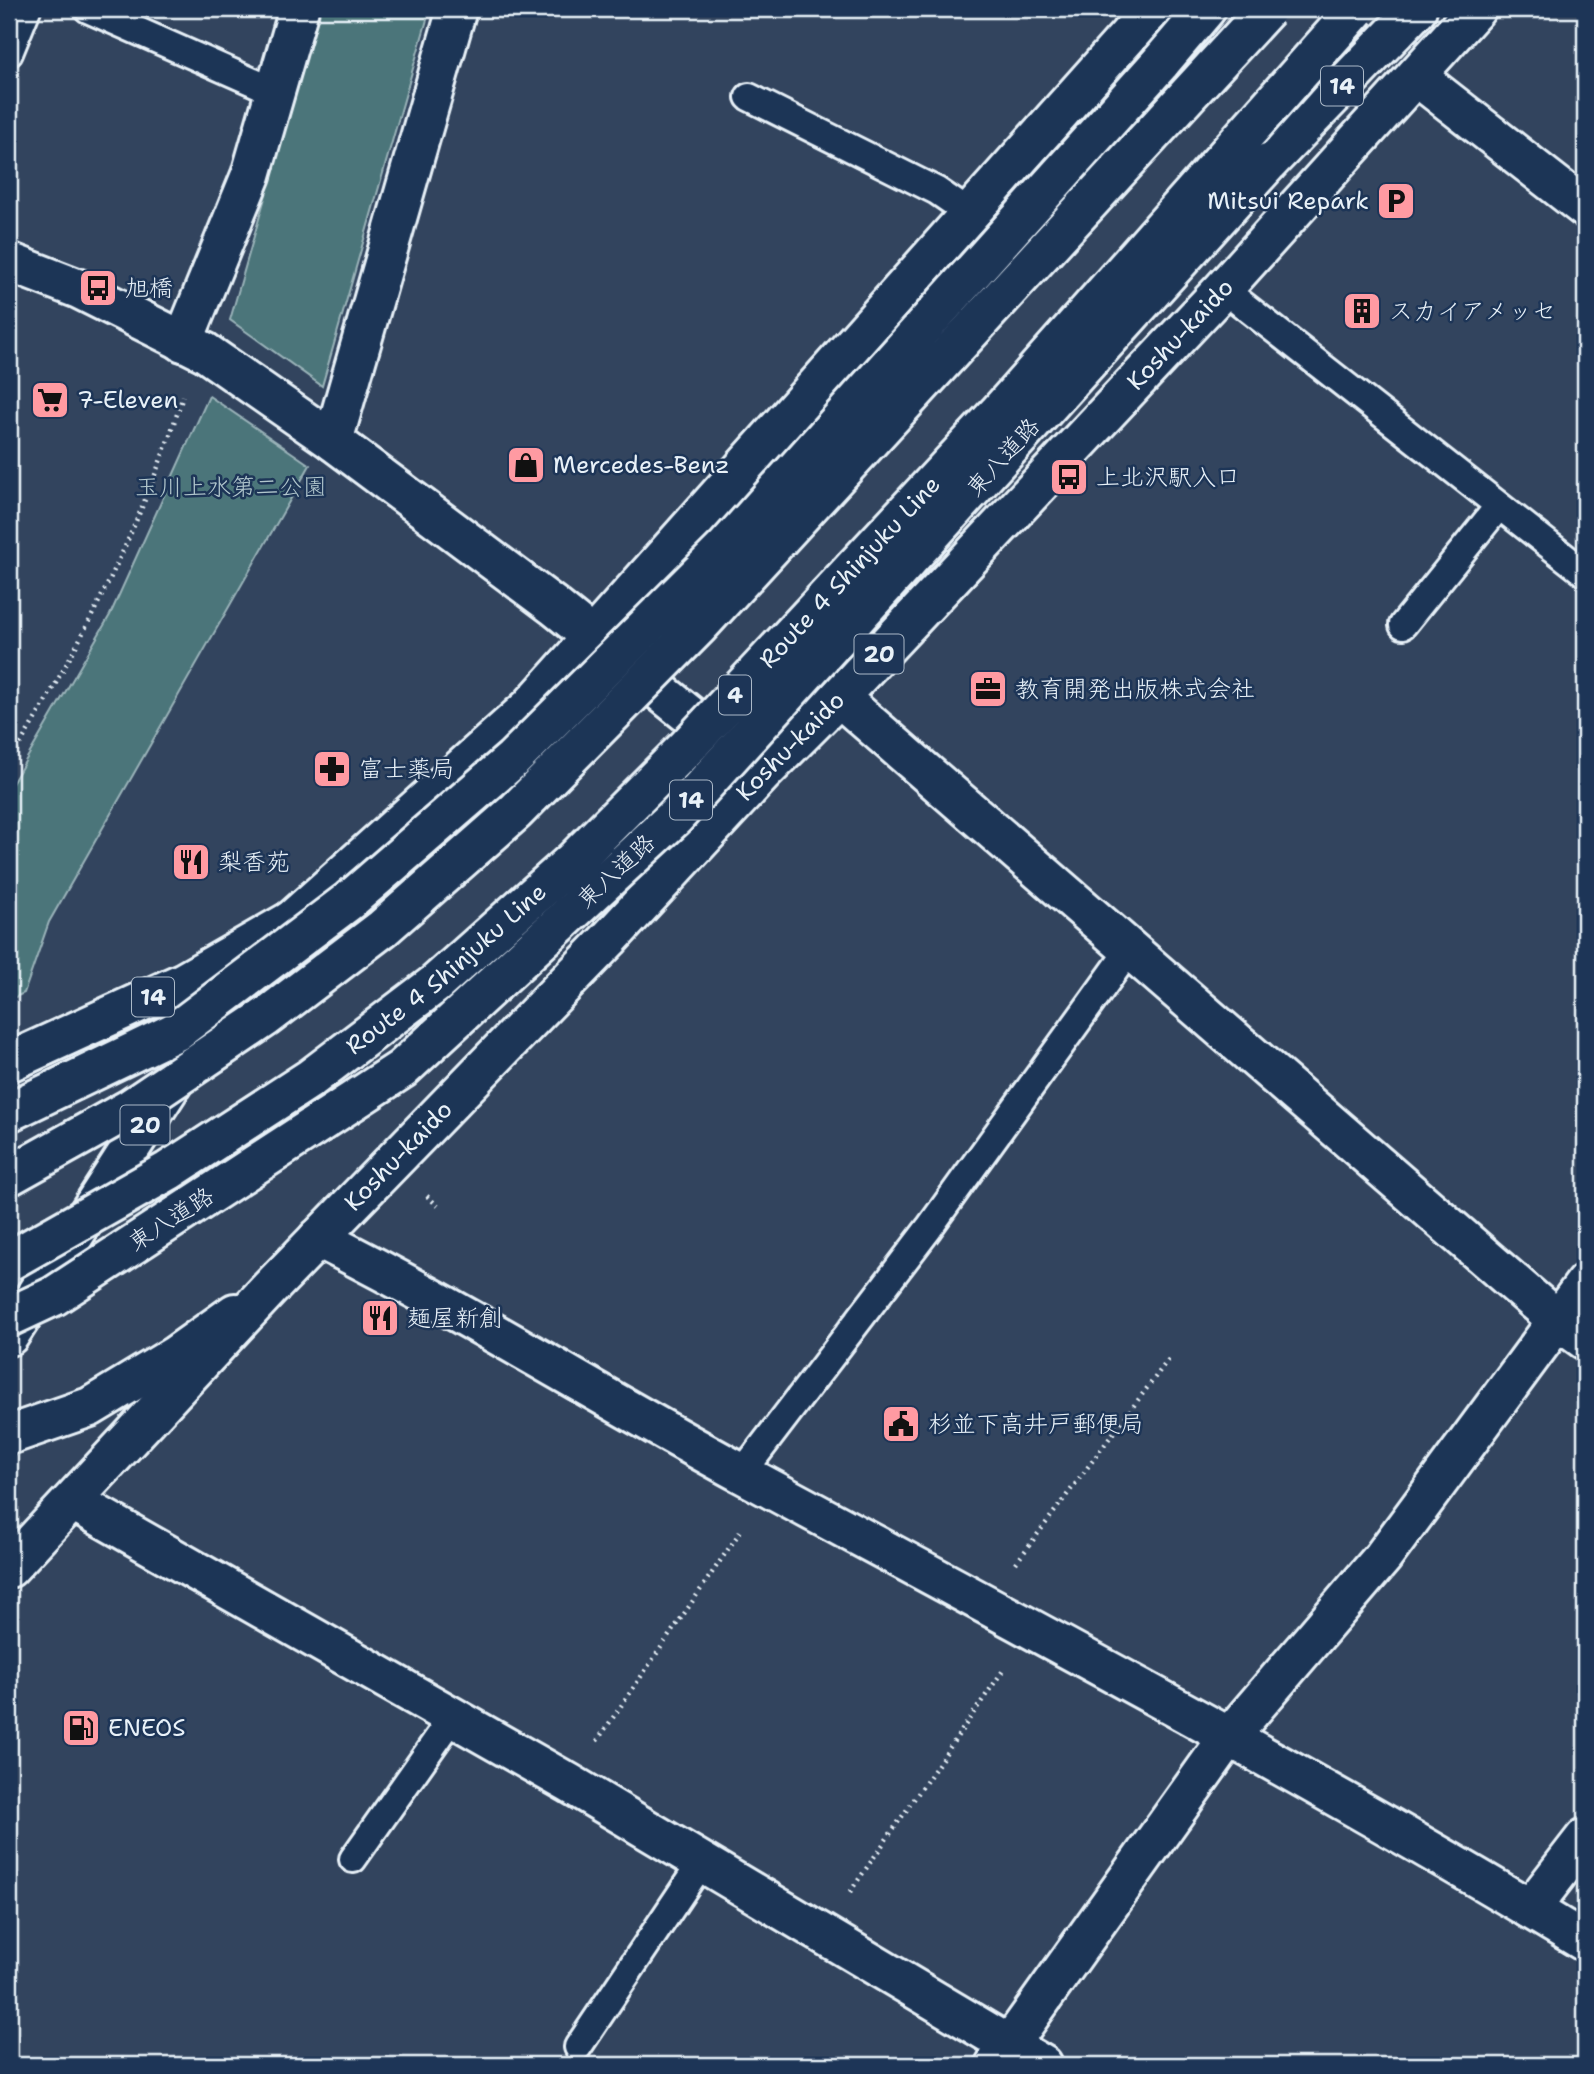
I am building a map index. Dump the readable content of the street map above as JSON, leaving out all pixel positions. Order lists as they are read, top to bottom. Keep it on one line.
{"streets":{"main road":["14","Koshu-kaido","東八道路","Route 4 Shinjuku Line","20","4"]},"crossings":[["14","20"]],"parks":["玉川上水第二公園"],"places":{"parking":["Mitsui Repark"],"bus stop":["旭橋","上北沢駅入口"],"building":["スカイアメッセ"],"supermarket":["7-Eleven"],"shop":["Mercedes-Benz"],"office":["教育開発出版株式会社"],"pharmacy":["富士薬局"],"restaurant":["梨香苑","麺屋新創"],"public building":["杉並下高井戸郵便局"],"fuel station":["ENEOS"]}}
